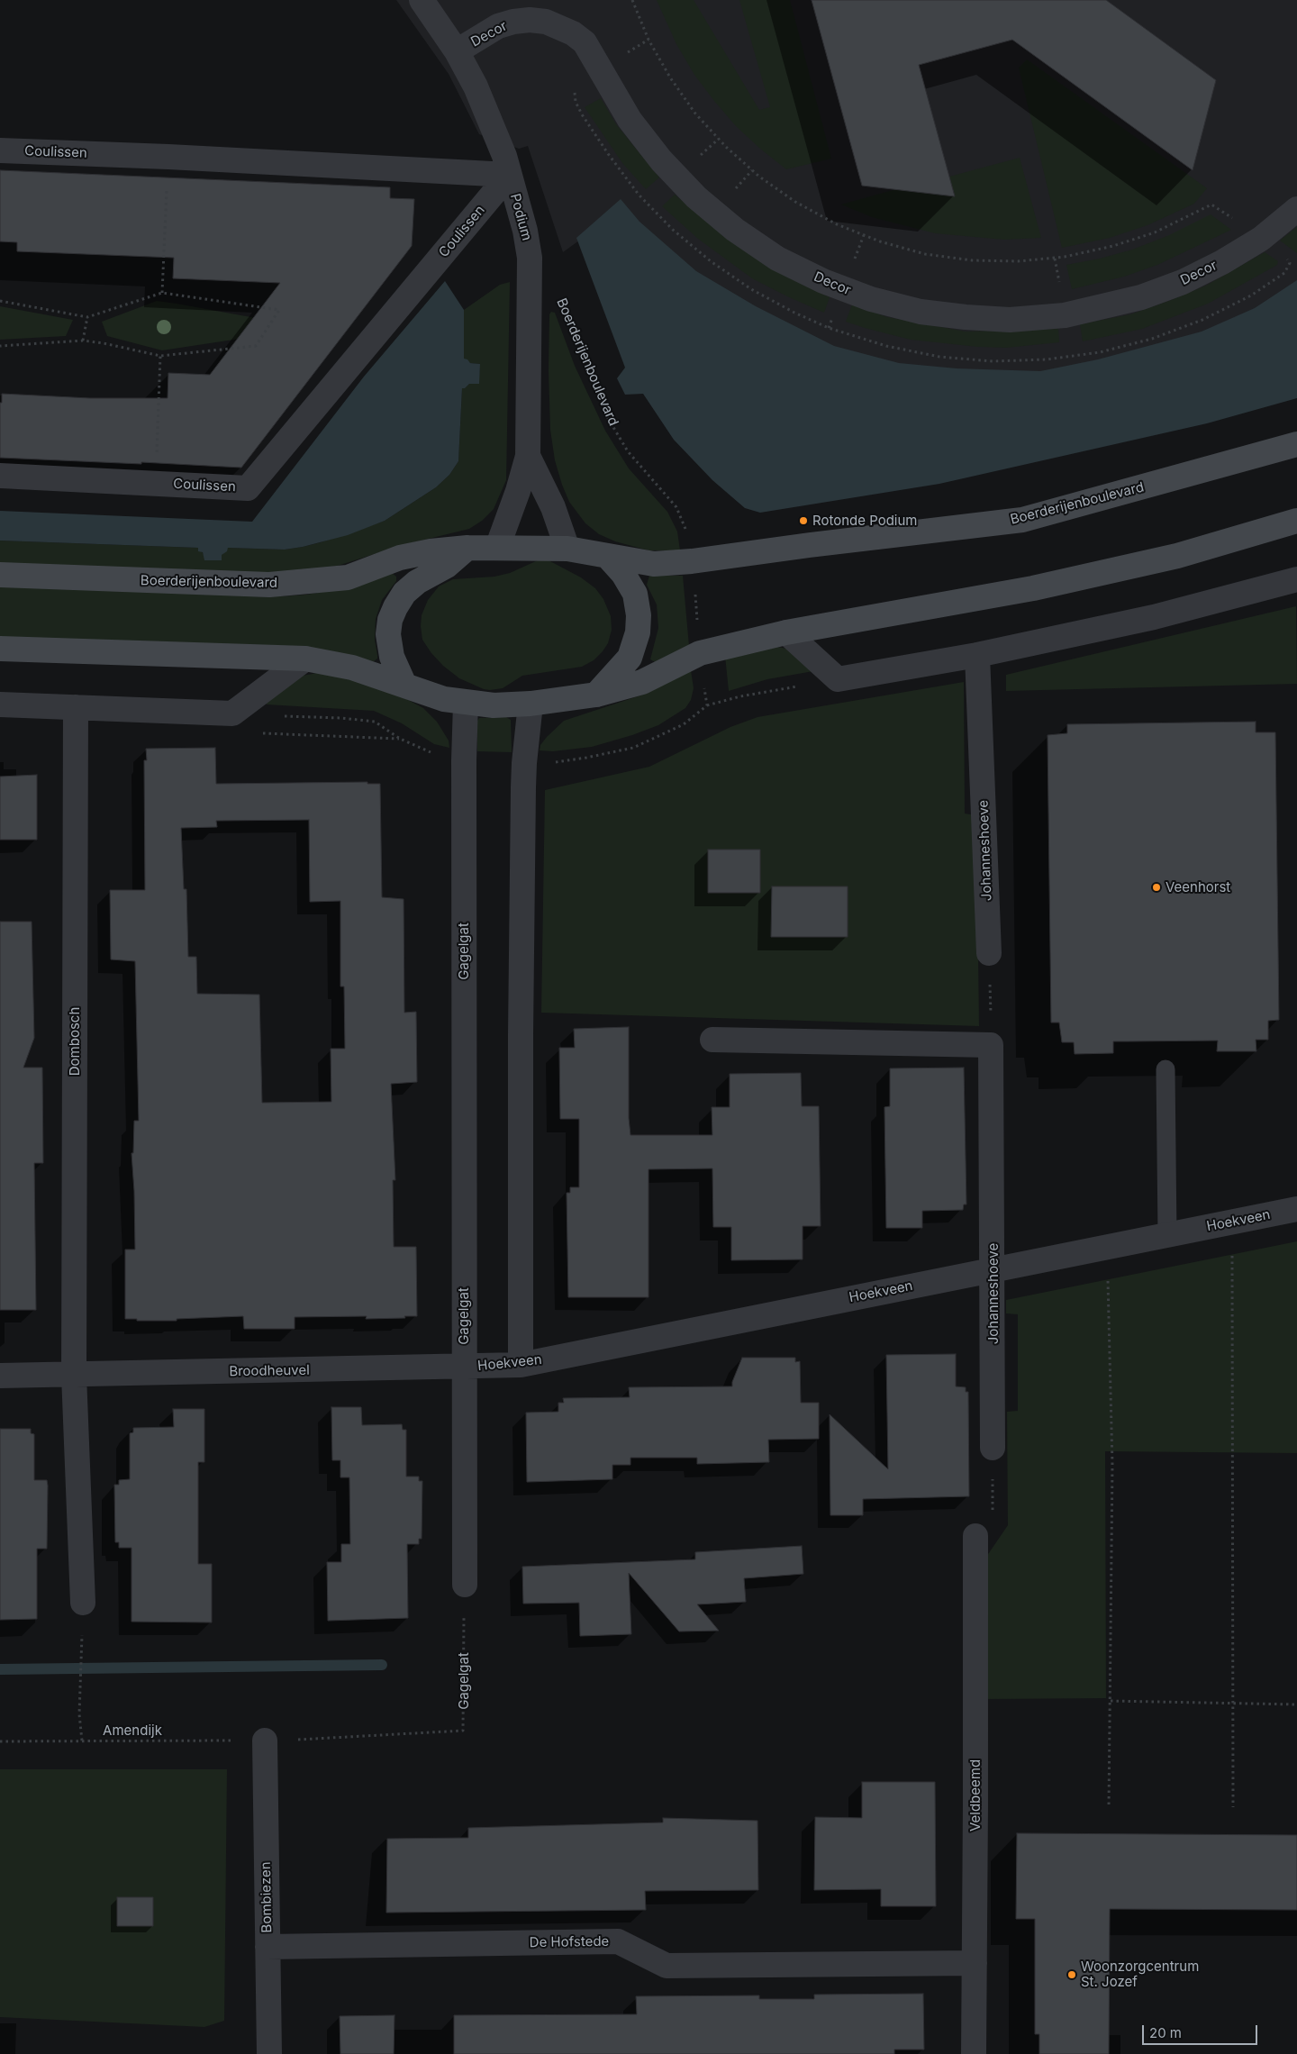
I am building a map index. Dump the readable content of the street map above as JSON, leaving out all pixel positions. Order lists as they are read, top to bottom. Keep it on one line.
{"streets":{"main road":["Boerderijenboulevard"],"street":["Decor","Coulissen","Podium","Johanneshoeve","Gagelgat","Dombosch","Hoekveen","Broodheuvel","Veldbeemd","Bombiezen","De Hofstede"],"path":["Amendijk"]},"crossings":[["Decor","Podium"],["Coulissen","Podium"],["Podium","Boerderijenboulevard"],["Johanneshoeve","Hoekveen"],["Gagelgat","Hoekveen"],["Gagelgat","Broodheuvel"],["Gagelgat","Amendijk"],["Gagelgat","Bombiezen"],["Dombosch","Broodheuvel"],["Hoekveen","Broodheuvel"],["Amendijk","Bombiezen"],["Veldbeemd","De Hofstede"],["Bombiezen","De Hofstede"]],"places":["Rotonde Podium","Veenhorst","Woonzorgcentrum St. Jozef"],"scale_bar":"20 m"}
